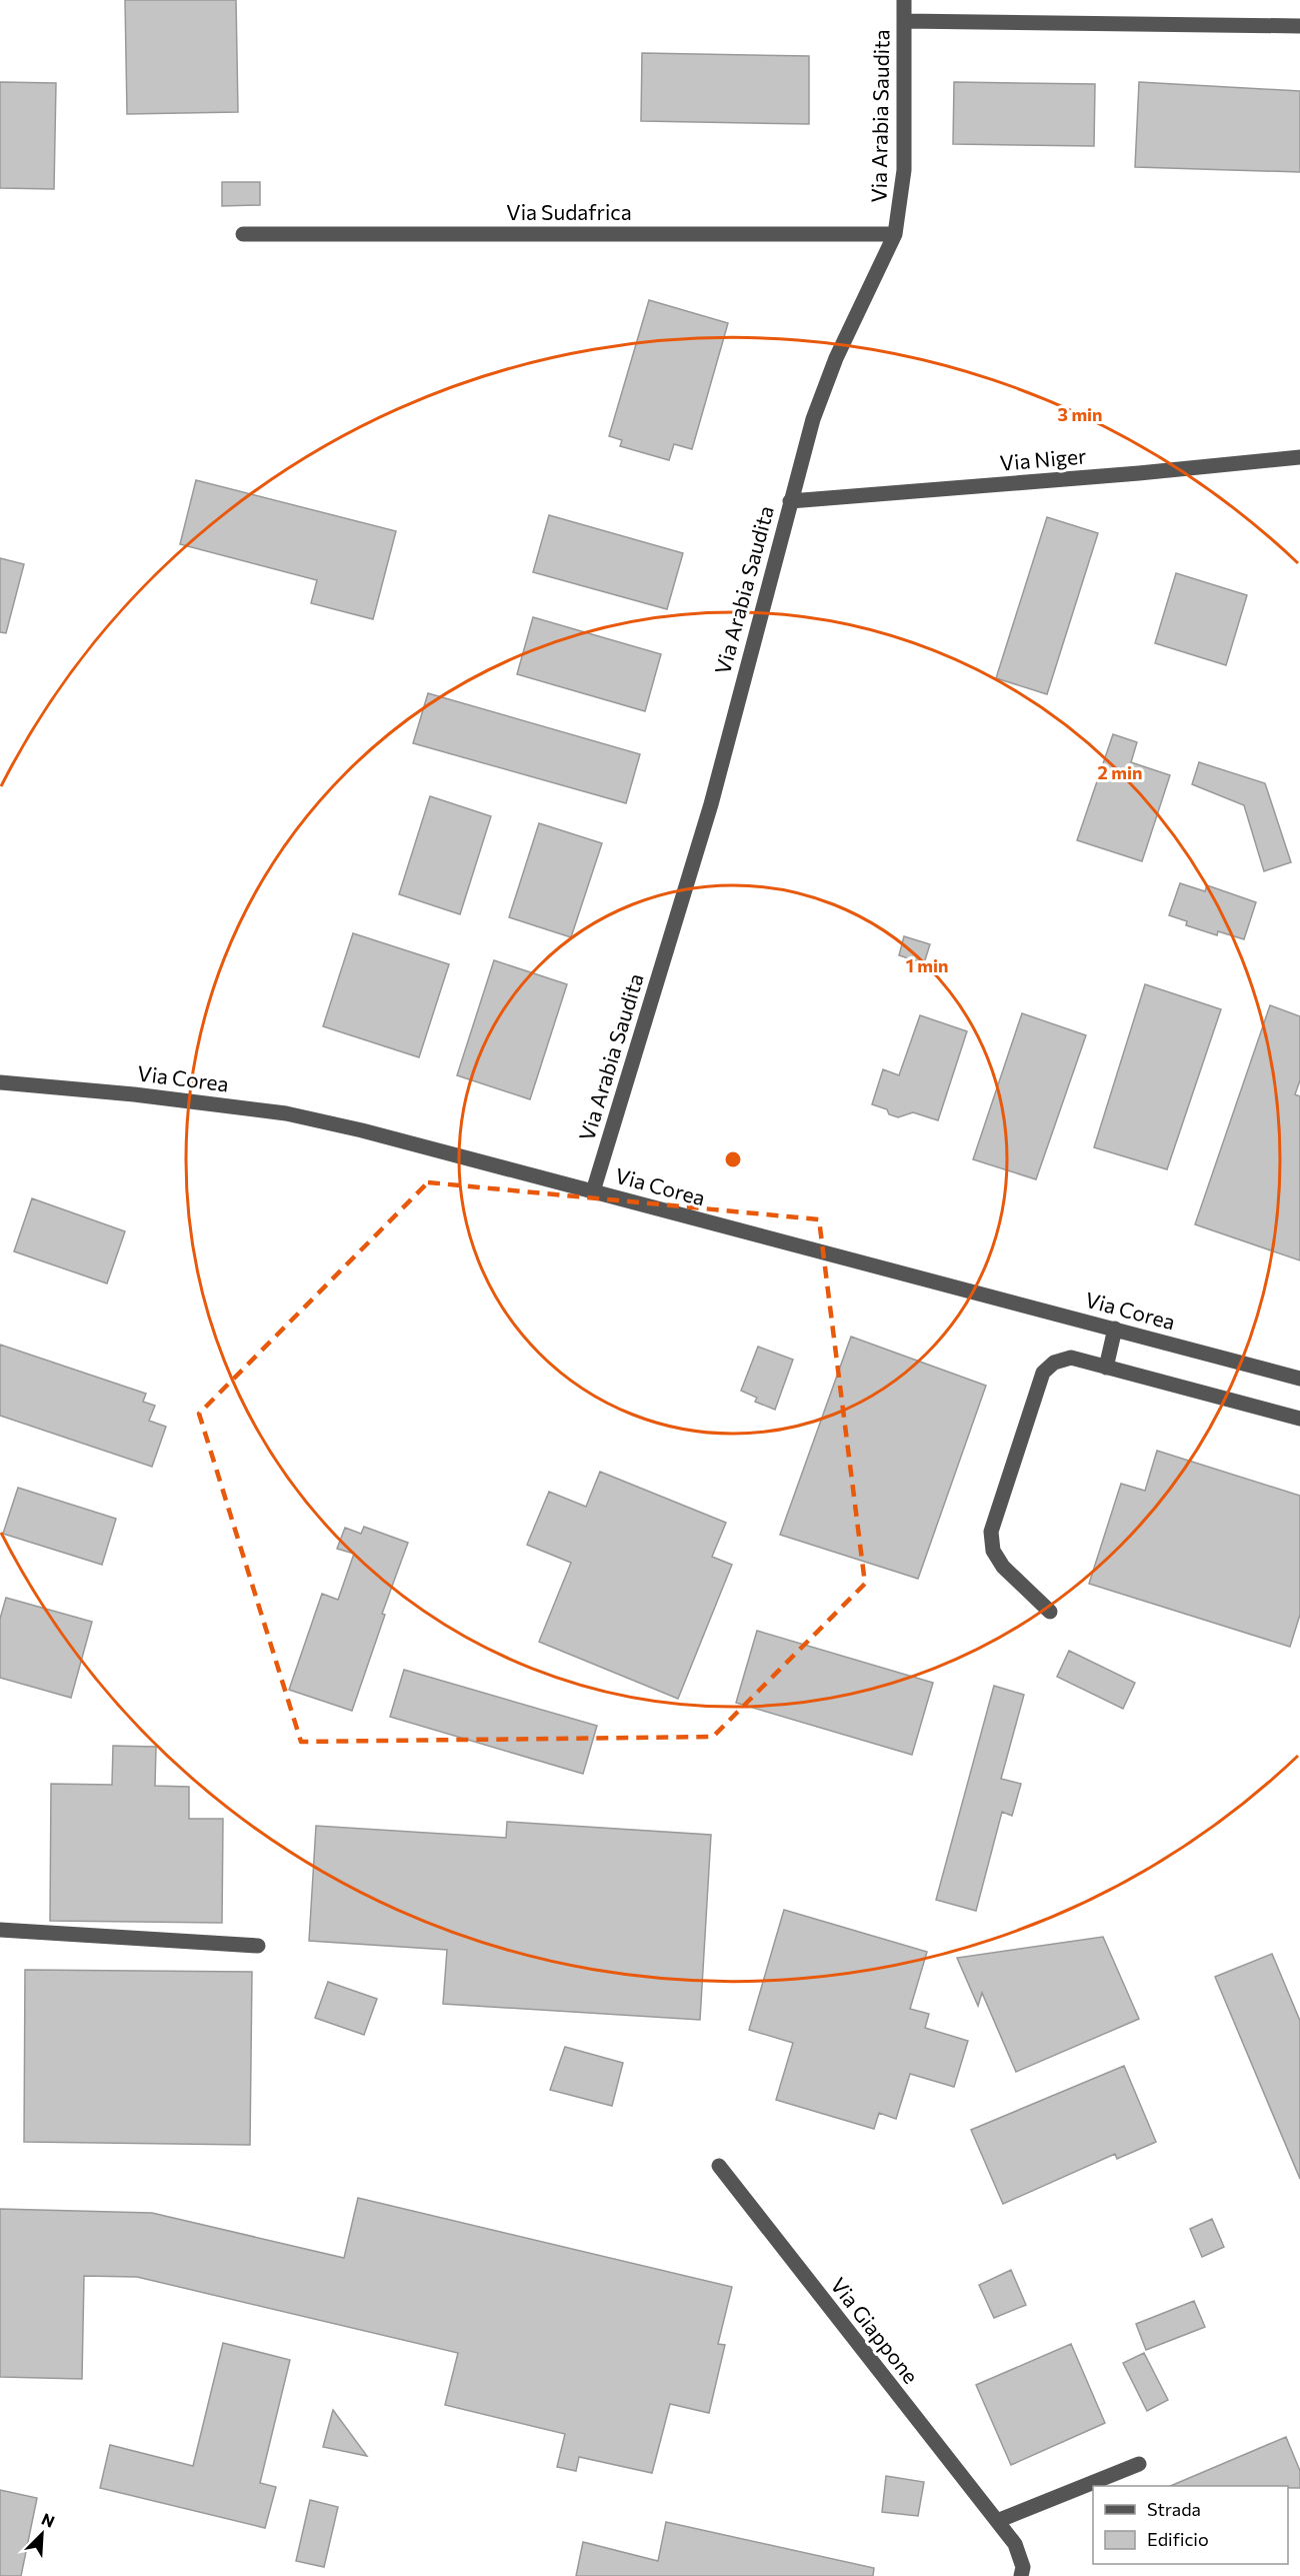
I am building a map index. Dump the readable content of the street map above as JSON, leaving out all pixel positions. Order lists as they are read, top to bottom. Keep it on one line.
{"streets":{"street":["Via Arabia Saudita","Via Sudafrica","Via Niger","Via Corea","Via Giappone"]},"crossings":[["Via Arabia Saudita","Via Sudafrica"],["Via Arabia Saudita","Via Niger"],["Via Arabia Saudita","Via Corea"]],"legend":["Strada","Edificio"],"north":"top right","rings":["3 min","2 min","1 min"]}
